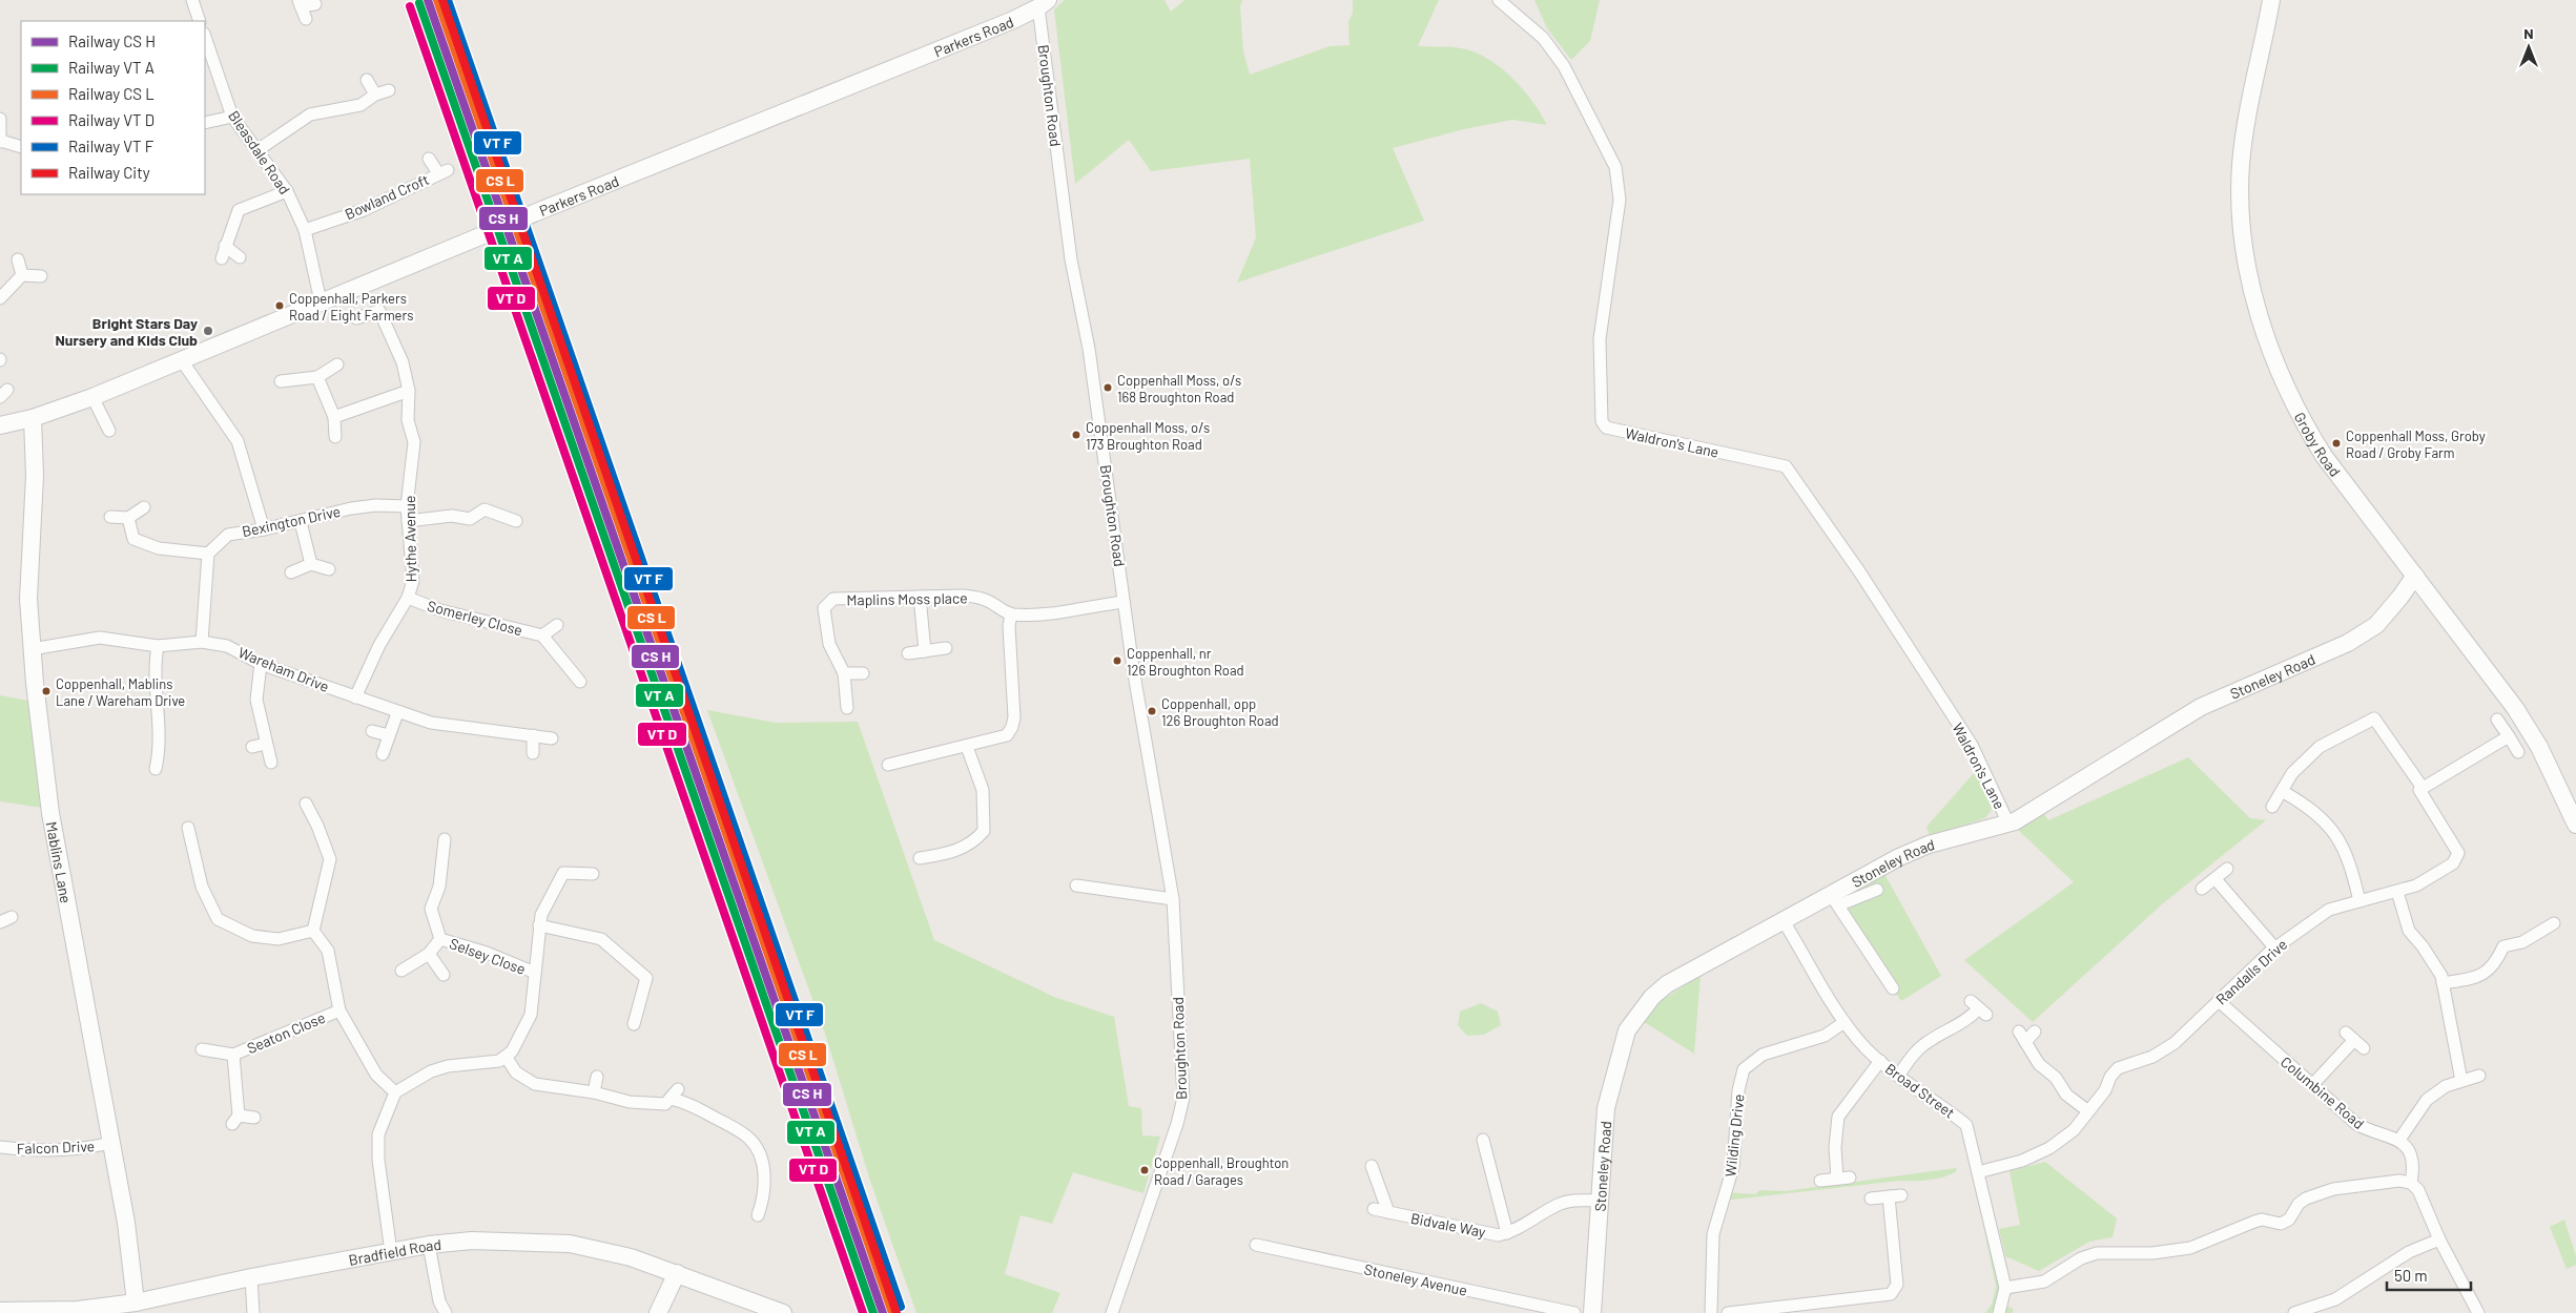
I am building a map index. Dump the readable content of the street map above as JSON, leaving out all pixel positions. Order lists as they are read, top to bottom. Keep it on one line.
{"streets":{"street":["Parkers Road","Broughton Road","Bleasdale Road","Bowland Croft","Waldron's Lane","Groby Road","Bexington Drive","Hythe Avenue","Maplins Moss place","Somerley Close","Wareham Drive","Stoneley Road","Mablins Lane","Selsey Close","Randalls Drive","Seaton Close","Broad Street","Columbine Road","Wilding Drive","Falcon Drive","Bidvale Way","Bradfield Road","Stoneley Avenue"]},"crossings":[["Parkers Road","Broughton Road"],["Parkers Road","Bleasdale Road"],["Parkers Road","Mablins Lane"],["Broughton Road","Maplins Moss place"],["Bleasdale Road","Bowland Croft"],["Waldron's Lane","Stoneley Road"],["Groby Road","Stoneley Road"],["Bexington Drive","Hythe Avenue"],["Hythe Avenue","Somerley Close"],["Hythe Avenue","Wareham Drive"],["Wareham Drive","Mablins Lane"],["Stoneley Road","Broad Street"],["Mablins Lane","Falcon Drive"],["Mablins Lane","Bradfield Road"],["Randalls Drive","Broad Street"],["Randalls Drive","Columbine Road"],["Broad Street","Wilding Drive"]],"places":["Coppenhall, Parkers Road / Eight Farmers","Bright Stars Day Nursery and Kids Club","Coppenhall Moss, o/s 168 Broughton Road","Coppenhall Moss, o/s 173 Broughton Road","Coppenhall Moss, Groby Road / Groby Farm","Coppenhall, nr 126 Broughton Road","Coppenhall, Mablins Lane / Wareham Drive","Coppenhall, opp 126 Broughton Road","Coppenhall, Broughton Road / Garages"],"lines":["rail line City"],"legend":["Railway CS H","Railway VT A","Railway CS L","Railway VT D","Railway VT F","Railway City"],"scale_bar":"50 m","north":"top"}
